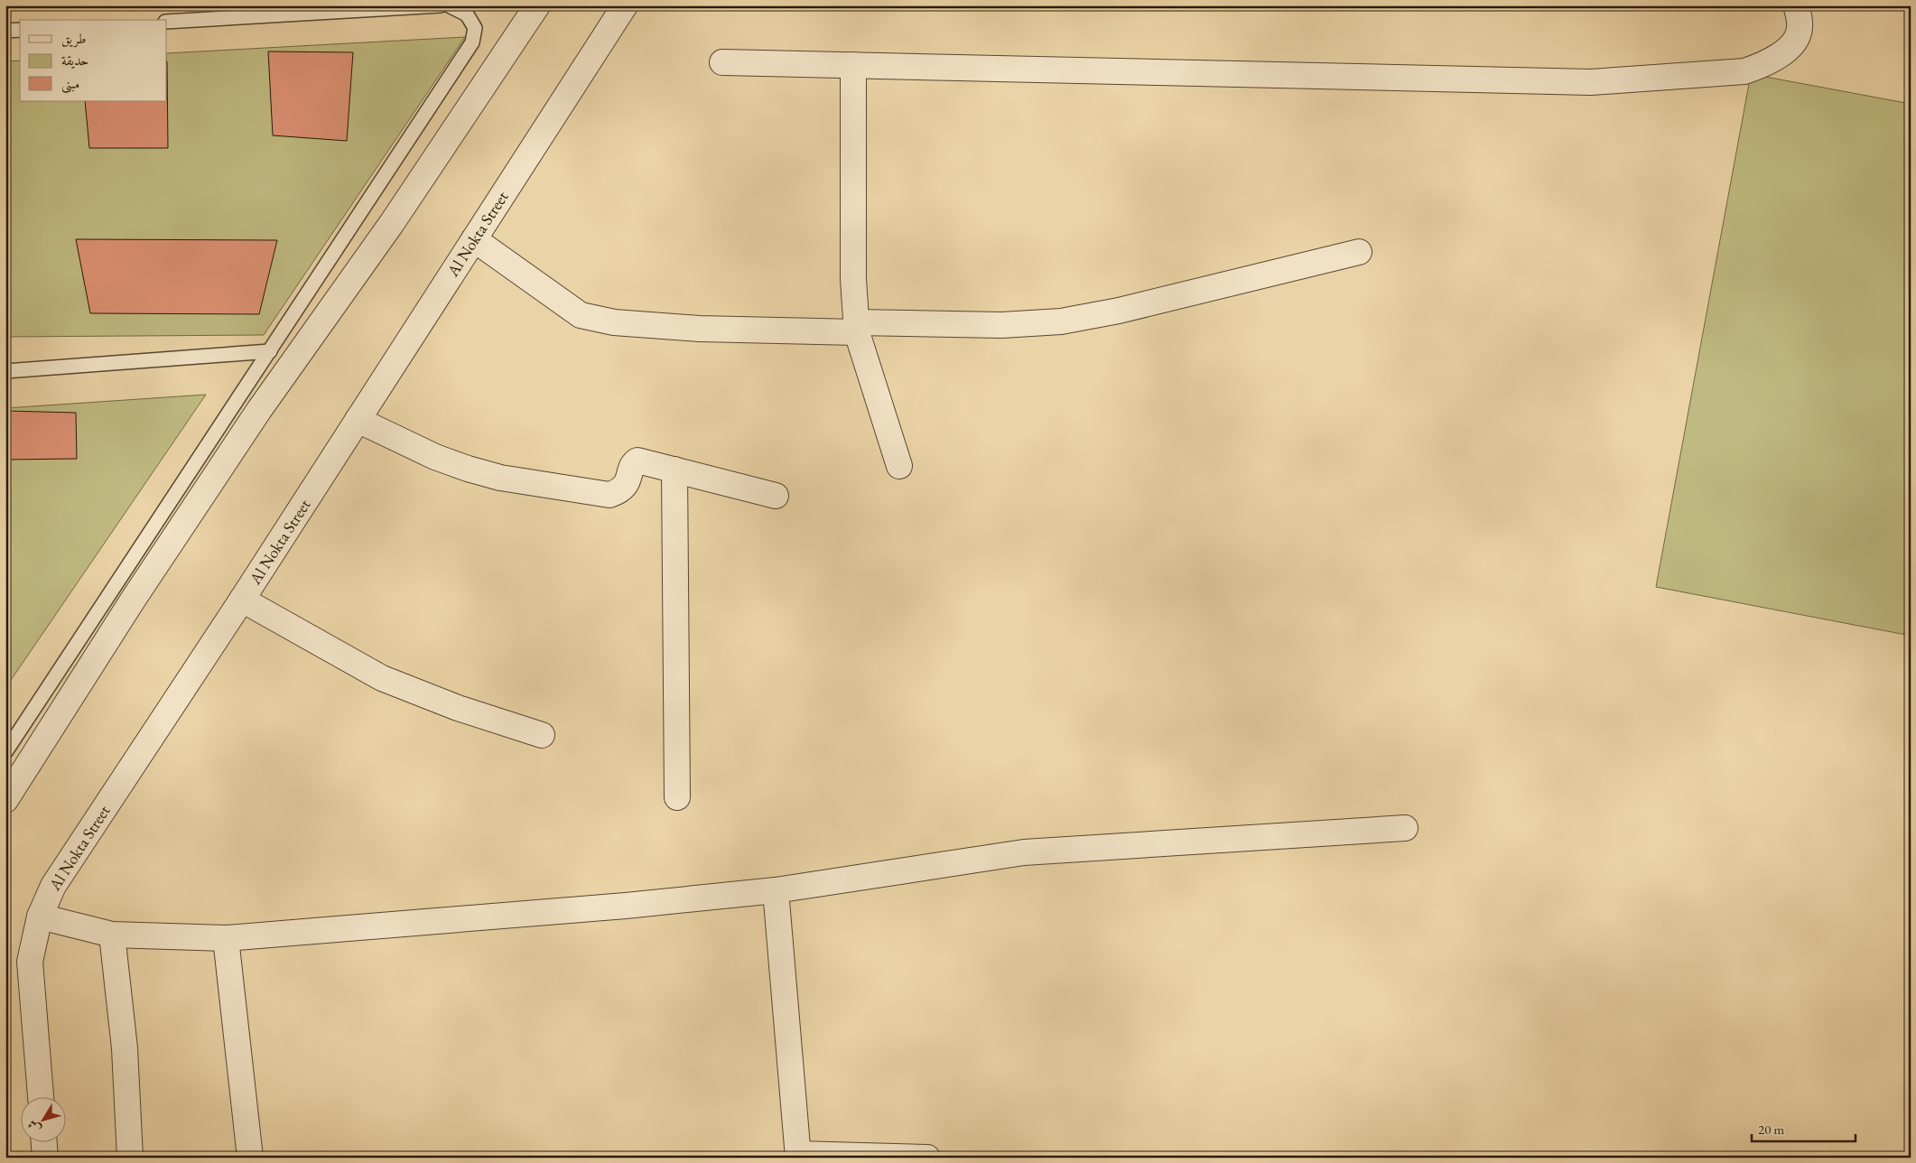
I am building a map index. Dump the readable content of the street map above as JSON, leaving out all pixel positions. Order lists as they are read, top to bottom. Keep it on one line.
{"streets":{"street":["Al Nokta Street"]},"legend":["طريق","حديقة","مبنى"],"scale_bar":"20 m","north":"bottom left"}
